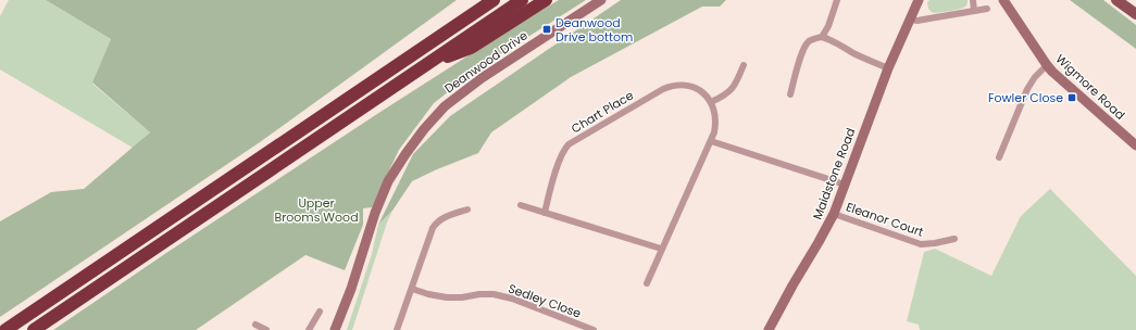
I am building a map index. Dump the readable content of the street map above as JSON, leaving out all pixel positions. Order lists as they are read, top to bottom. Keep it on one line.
{"streets":{"street":["Deanwood Drive","Wigmore Road","Chart Place","Maidstone Road","Eleanor Court","Sedley Close"]},"crossings":[["Maidstone Road","Eleanor Court"]],"parks":["Upper Brooms Wood"],"places":{"transit":["Deanwood Drive bottom","Fowler Close"]}}
